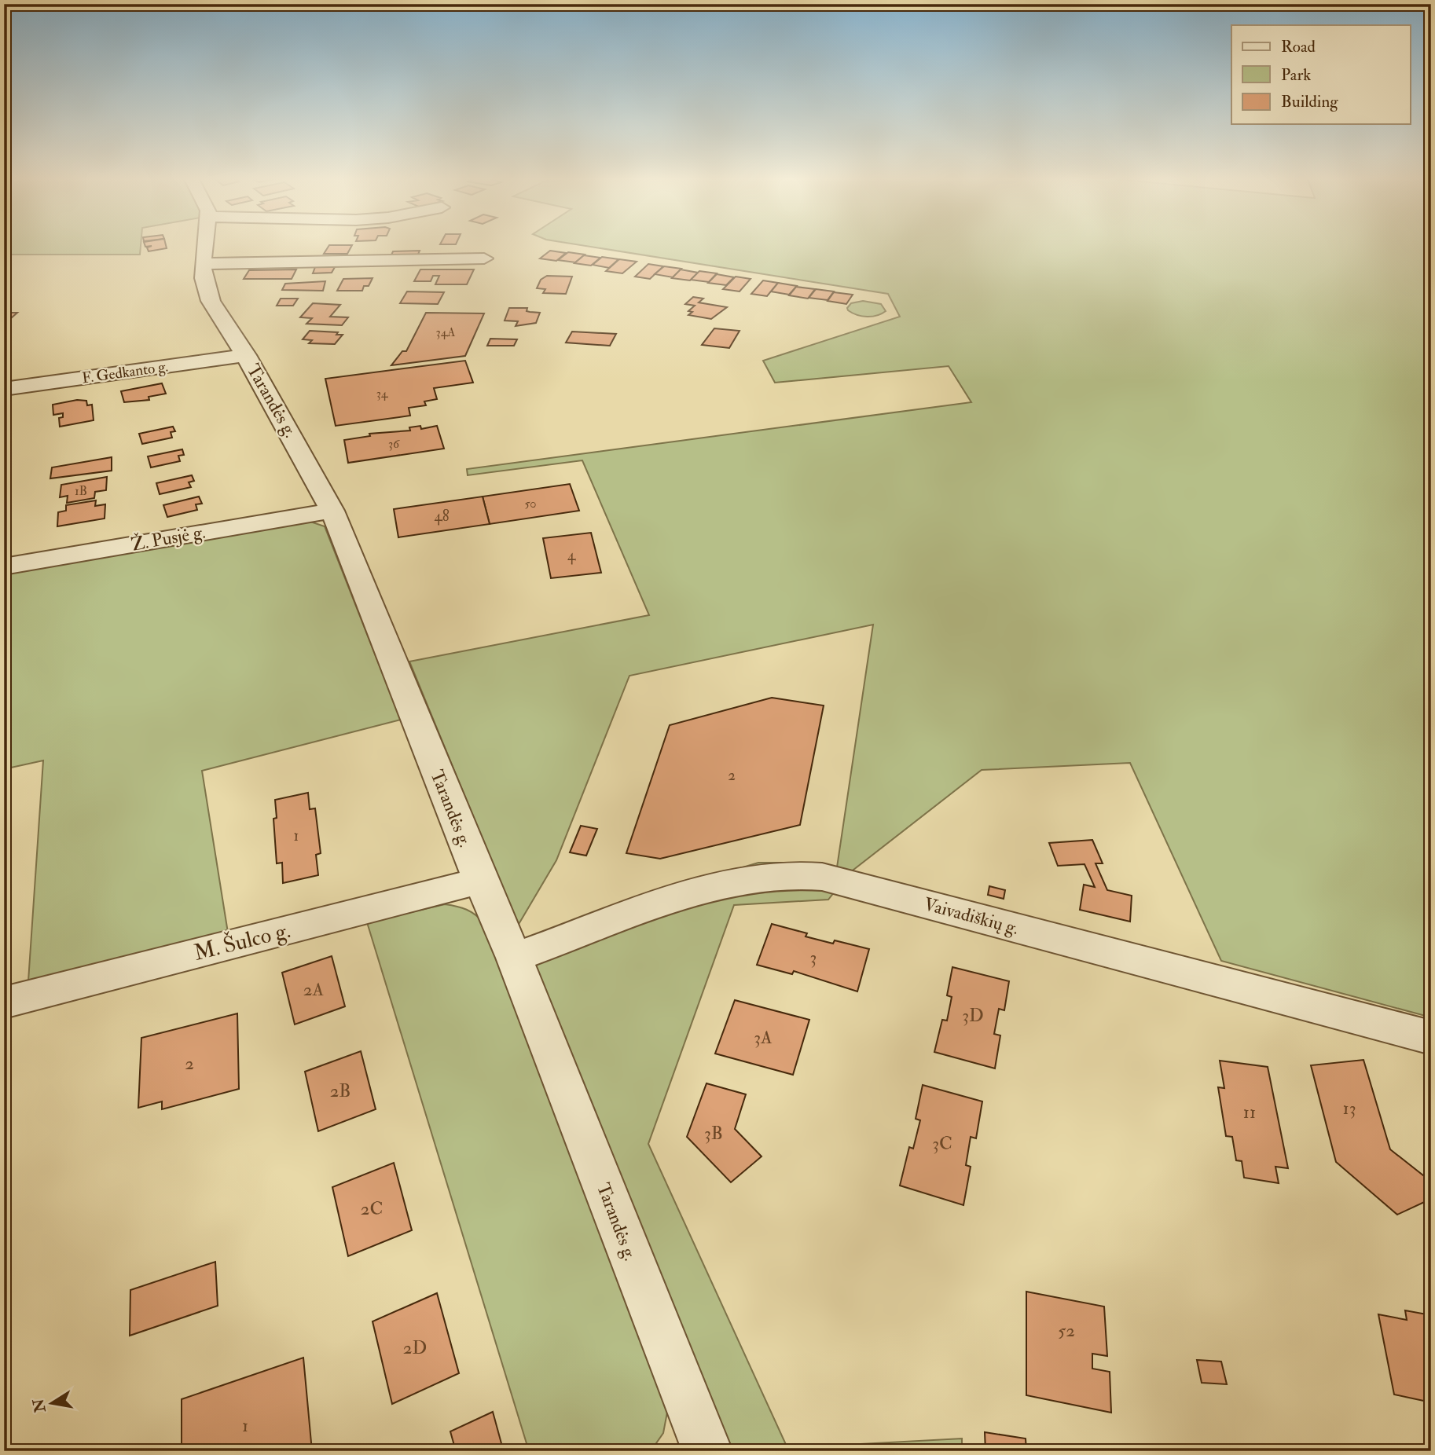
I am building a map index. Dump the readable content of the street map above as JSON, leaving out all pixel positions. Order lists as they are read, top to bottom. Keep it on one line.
{"streets":{"street":["F. Gedkanto g.","Tarandės g.","Ž. Pusjė g.","Vaivadiškių g.","M. Šulco g."]},"crossings":[["F. Gedkanto g.","Tarandės g."],["Tarandės g.","Ž. Pusjė g."],["Tarandės g.","Vaivadiškių g."],["Tarandės g.","M. Šulco g."]],"house_numbers":["34A","34","36","1B","50","48","4","2","1","3","2A","3D","3A","2","2B","13","11","3B","3C","2C","52","2D","1"],"legend":["Road","Park","Building"],"north":"left"}
